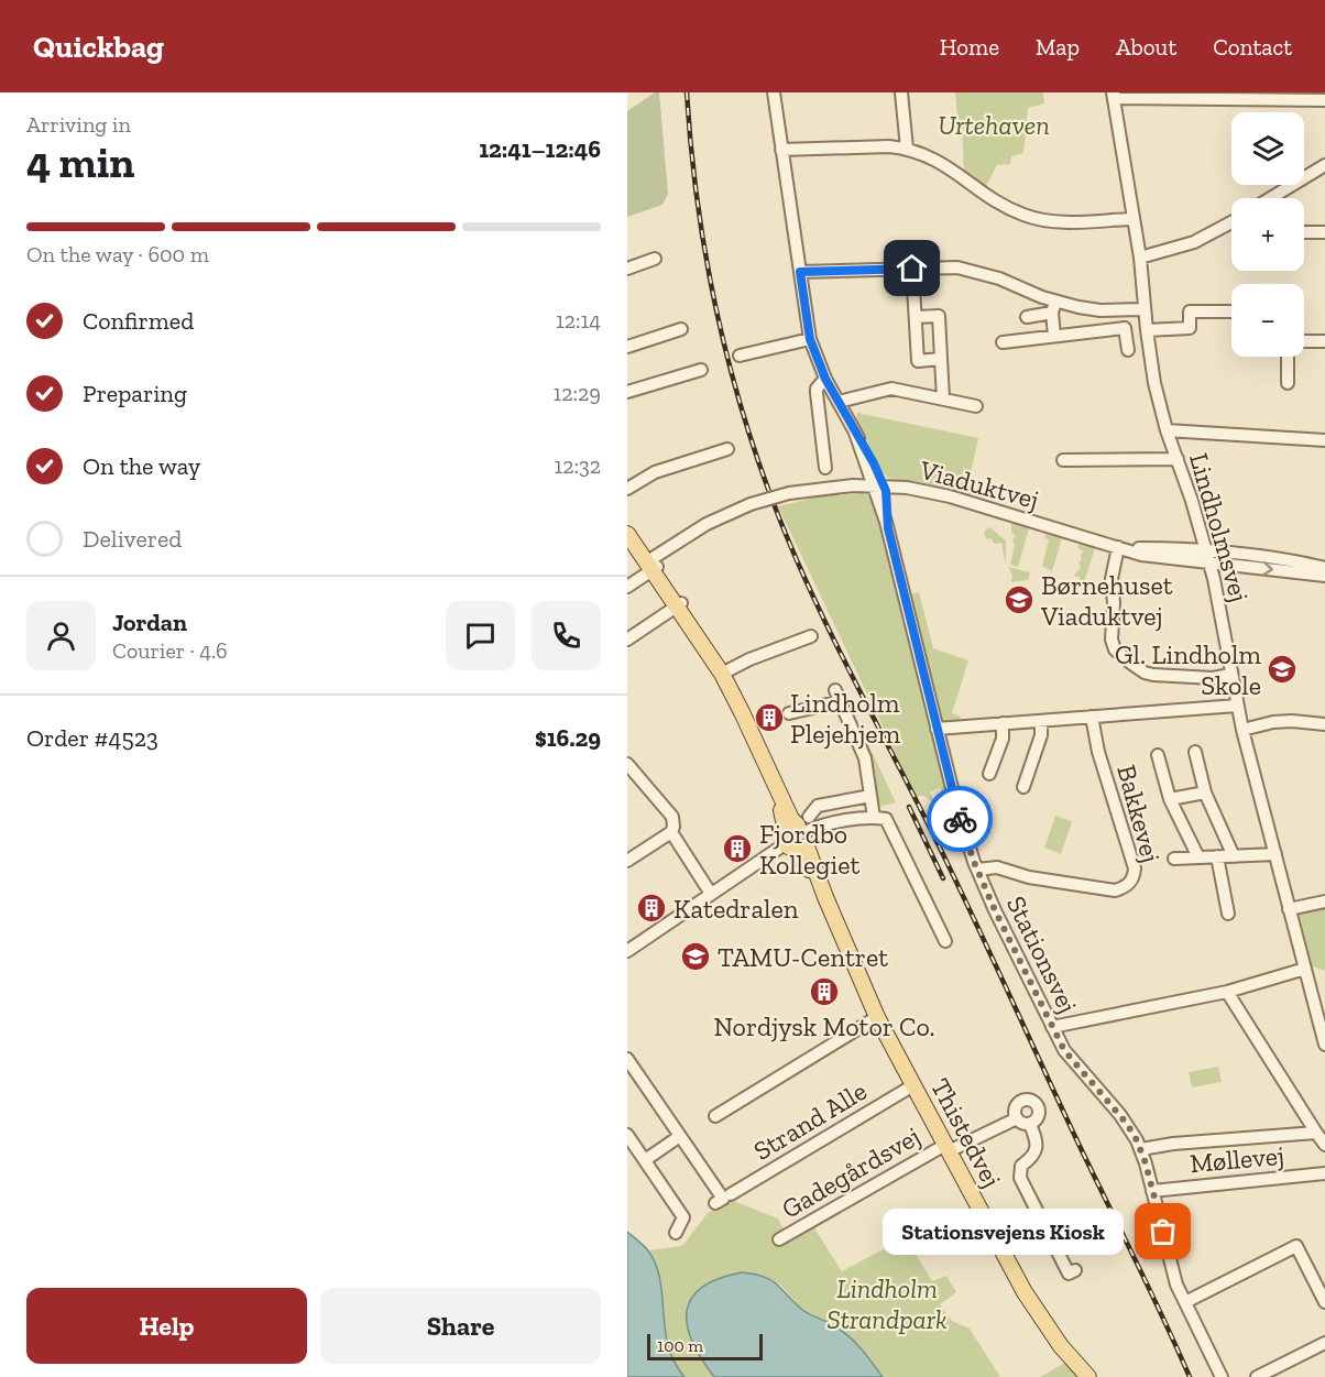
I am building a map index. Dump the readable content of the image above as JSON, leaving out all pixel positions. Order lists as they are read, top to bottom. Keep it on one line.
{"streets":{"main road":["Thistedvej"],"street":["Viaduktvej","Lindholmsvej","Bakkevej","Stationsvej","Strand Alle","Møllevej","Gadegårdsvej"]},"crossings":[["Viaduktvej","Lindholmsvej"],["Viaduktvej","Stationsvej"],["Viaduktvej","Thistedvej"],["Bakkevej","Stationsvej"],["Stationsvej","Møllevej"],["Strand Alle","Thistedvej"],["Thistedvej","Gadegårdsvej"]],"parks":["Urtehaven","Lindholm Strandpark"],"places":{"school or university":["Børnehuset Viaduktvej","Gl. Lindholm Skole","TAMU-Centret"],"building":["Lindholm Plejehjem","Fjordbo Kollegiet","Katedralen","Nordjysk Motor Co."],"other":["Stationsvejens Kiosk"]},"scale_bar":"100 m","page":{"header":"Quickbag","nav":["Home","Map","About","Contact"],"heading":["4 min","Arriving in","12:41–12:46"],"panel":["Jordan","Courier · 4.6","Order #4523","$16.29"],"map_buttons":["+","−"],"bar":"On the way · 600 m","list":[["Confirmed","12:14"],["Preparing","12:29"],["On the way","12:32"],"Delivered"],"bubble":"Stationsvejens Kiosk","buttons":["Help","Share"],"scale":"100 m"}}
